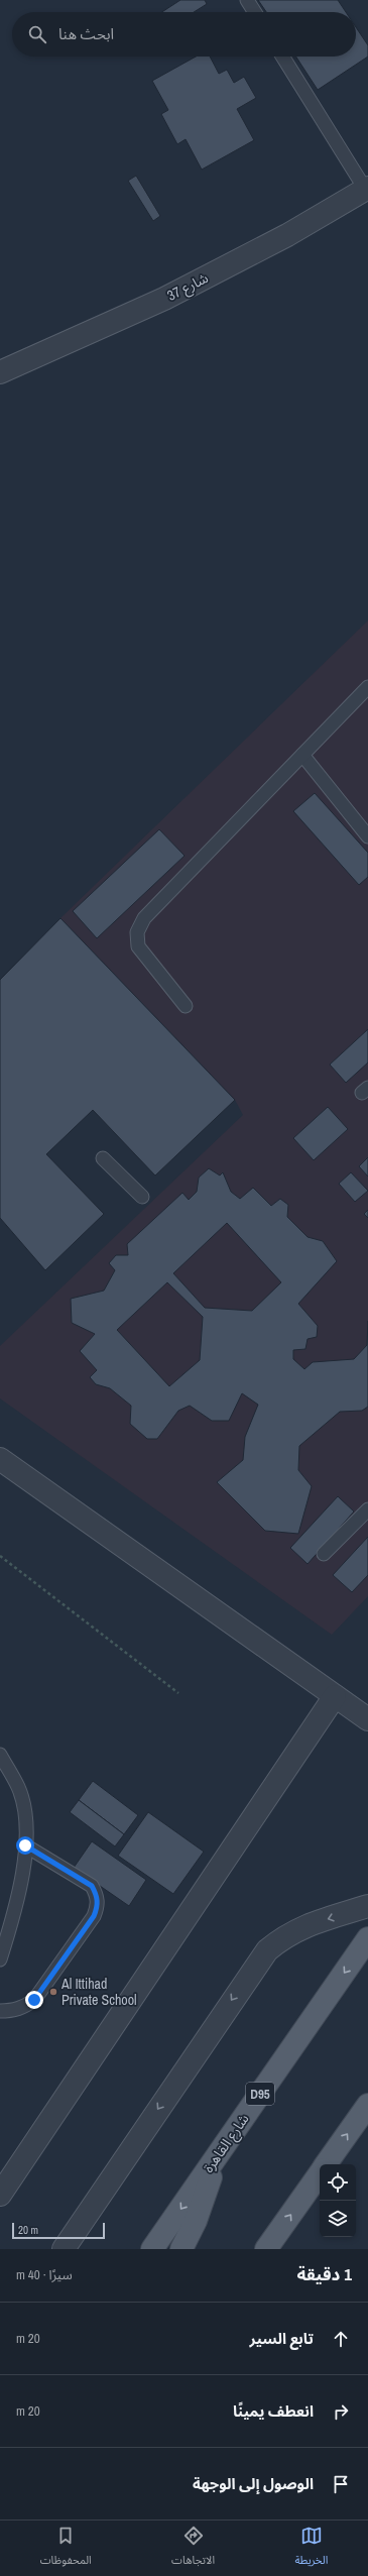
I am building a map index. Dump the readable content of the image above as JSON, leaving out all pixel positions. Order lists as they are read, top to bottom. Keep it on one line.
{"streets":{"main road":["D95","شارع القاهرة"],"street":["شارع 37"]},"places":["Al Ittihad Private School"],"scale_bar":"20 m","page":{"search":"ابحث هنا","scale":"20 m","heading":["1 دقيقة","سيرًا · 40 m"],"list":[["تابع السير","20 m"],["انعطف يمينًا","20 m"],"الوصول إلى الوجهة"],"nav":["الخريطة","الاتجاهات","المحفوظات"]}}
